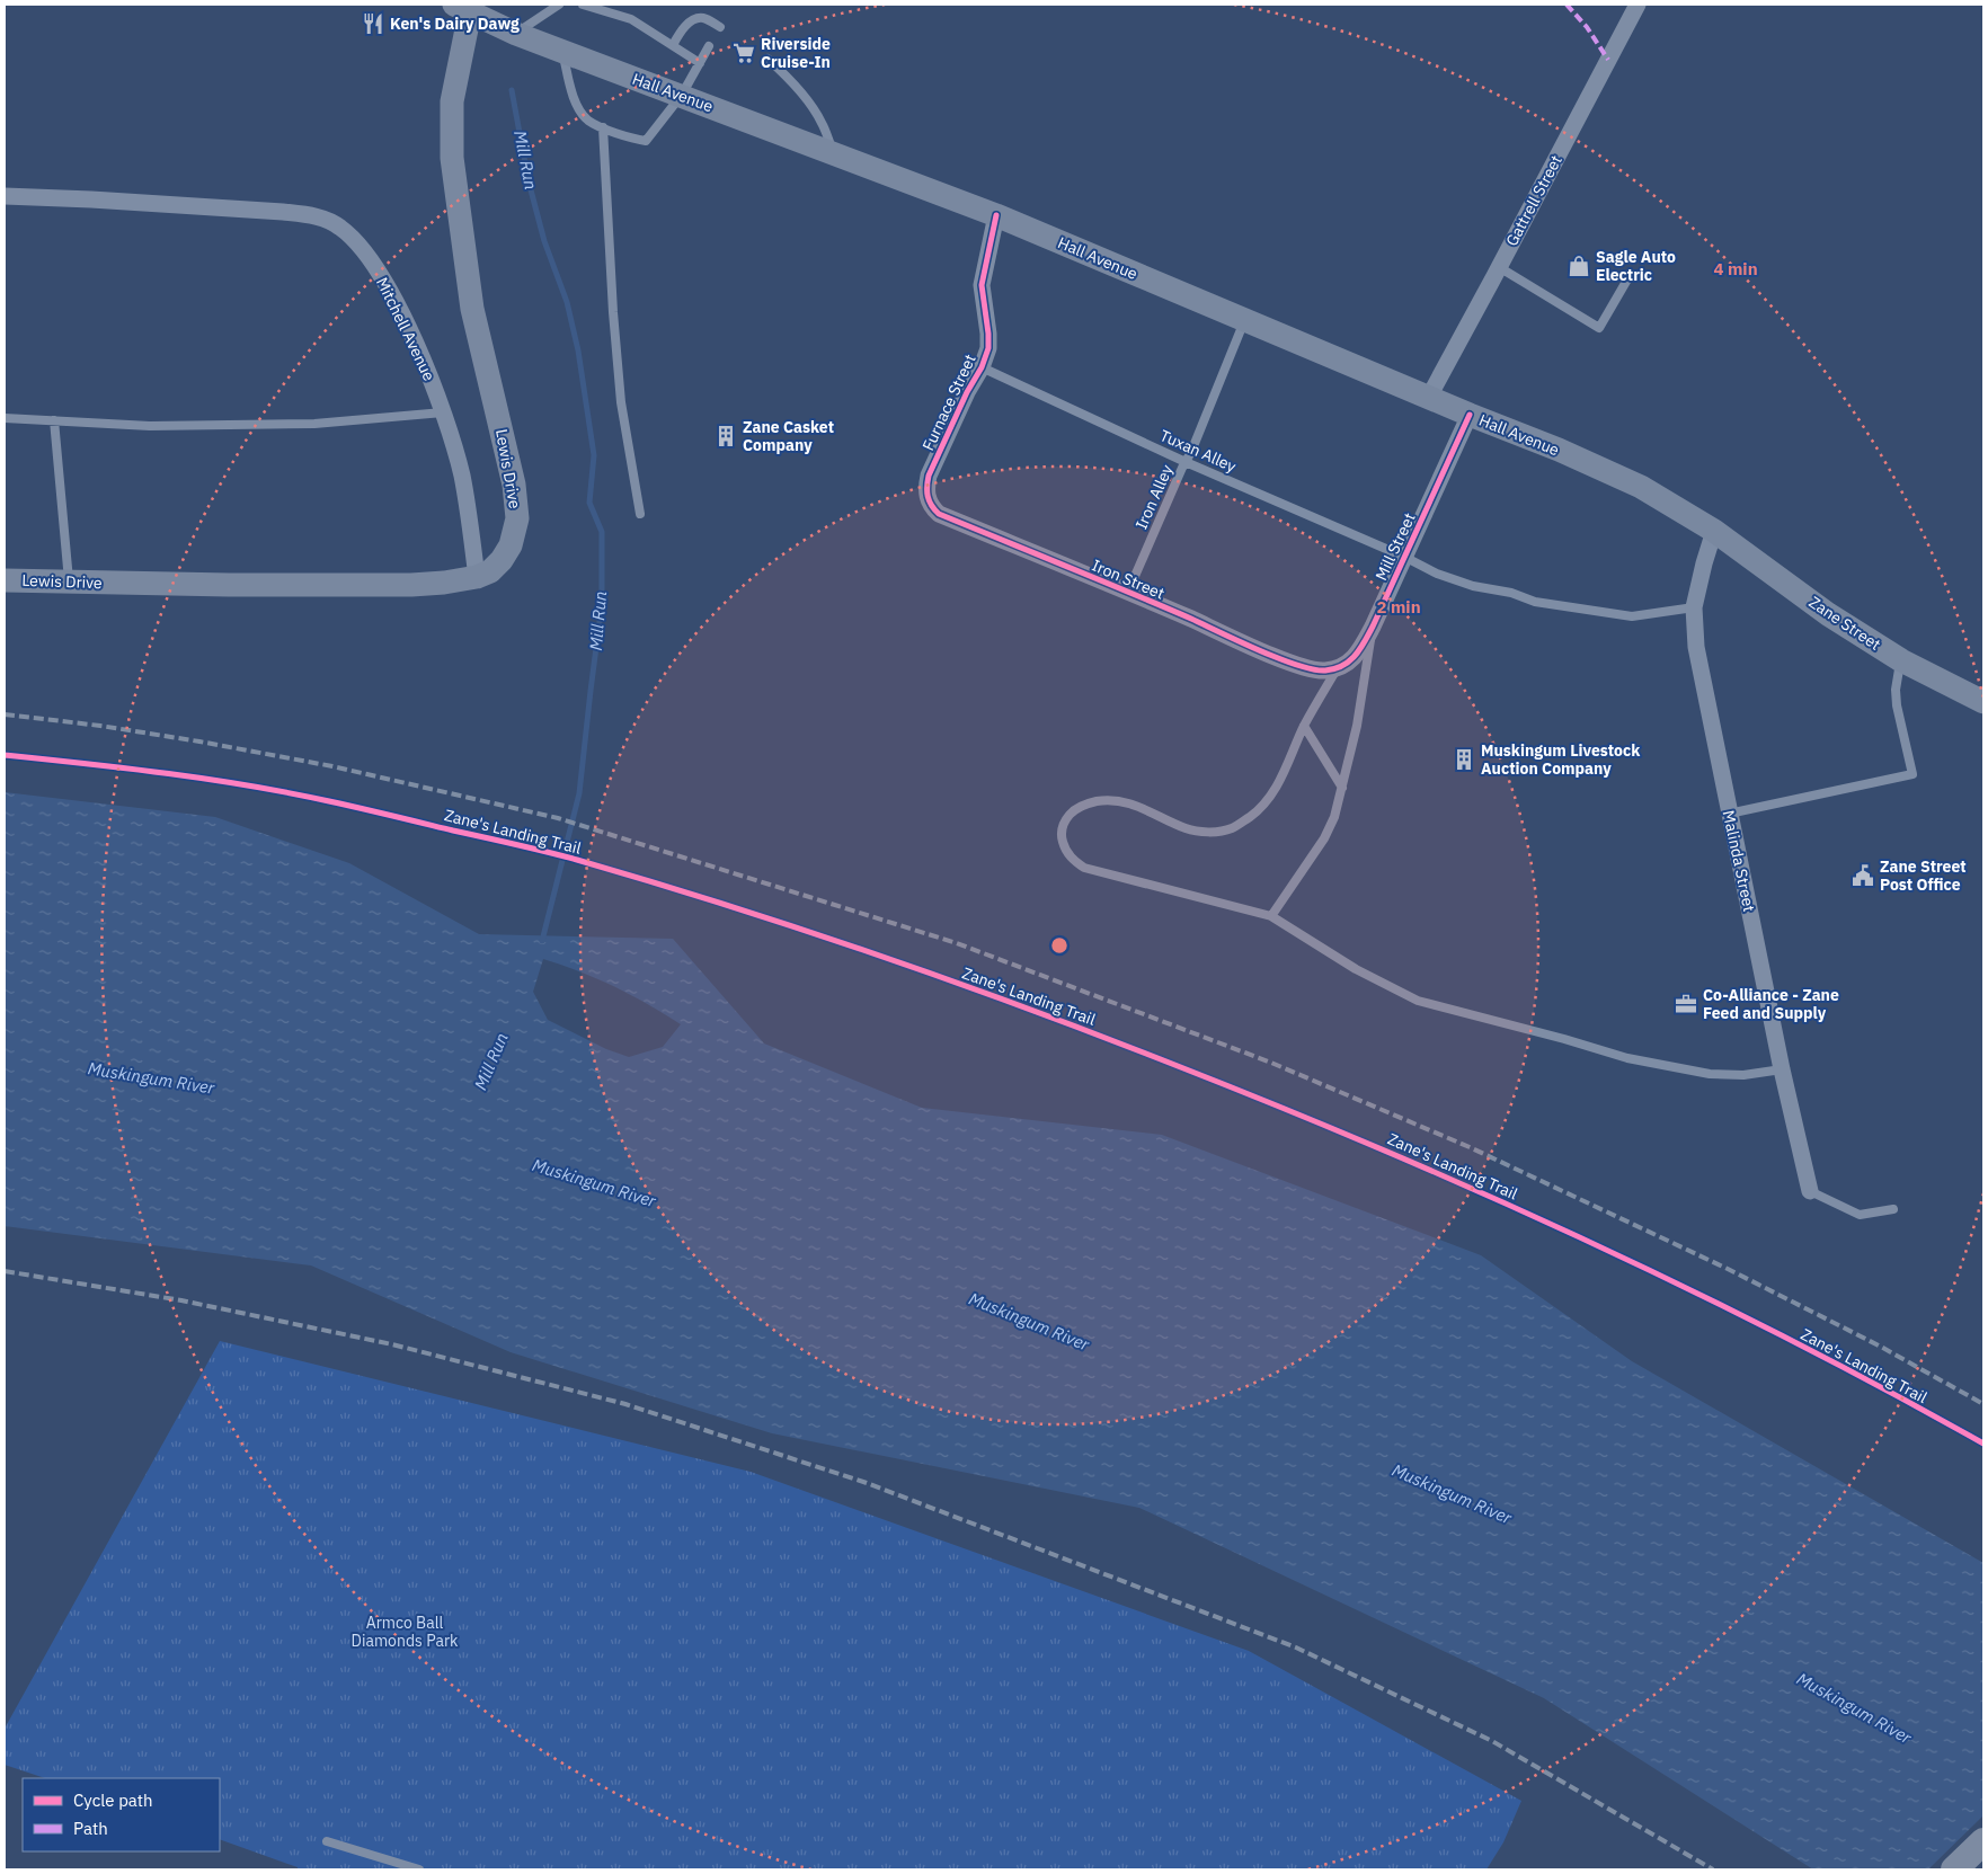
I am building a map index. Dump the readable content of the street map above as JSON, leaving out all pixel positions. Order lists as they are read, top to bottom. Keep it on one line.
{"streets":{"main road":["Hall Avenue","Lewis Drive","Zane Street"],"street":["Gattrell Street","Mitchell Avenue","Furnace Street","Mill Street","Iron Street","Malinda Street"],"lane":["Tuxan Alley","Iron Alley"],"cycle path":["Zane's Landing Trail"]},"crossings":[["Hall Avenue","Gattrell Street"],["Hall Avenue","Furnace Street"],["Hall Avenue","Lewis Drive"],["Hall Avenue","Iron Alley"],["Hall Avenue","Mill Street"],["Hall Avenue","Zane Street"],["Hall Avenue","Malinda Street"],["Mitchell Avenue","Lewis Drive"],["Furnace Street","Tuxan Alley"],["Furnace Street","Iron Street"],["Tuxan Alley","Iron Alley"],["Tuxan Alley","Mill Street"],["Tuxan Alley","Malinda Street"],["Iron Alley","Iron Street"],["Mill Street","Iron Street"],["Zane Street","Malinda Street"]],"water":["Mill Run","Muskingum River"],"parks":["Armco Ball Diamonds Park"],"places":{"restaurant":["Ken's Dairy Dawg"],"supermarket":["Riverside Cruise-In"],"shop":["Sagle Auto Electric"],"building":["Zane Casket Company","Muskingum Livestock Auction Company"],"public building":["Zane Street Post Office"],"office":["Co-Alliance - Zane Feed and Supply"]},"legend":["Cycle path","Path"],"rings":["4 min","2 min"]}
